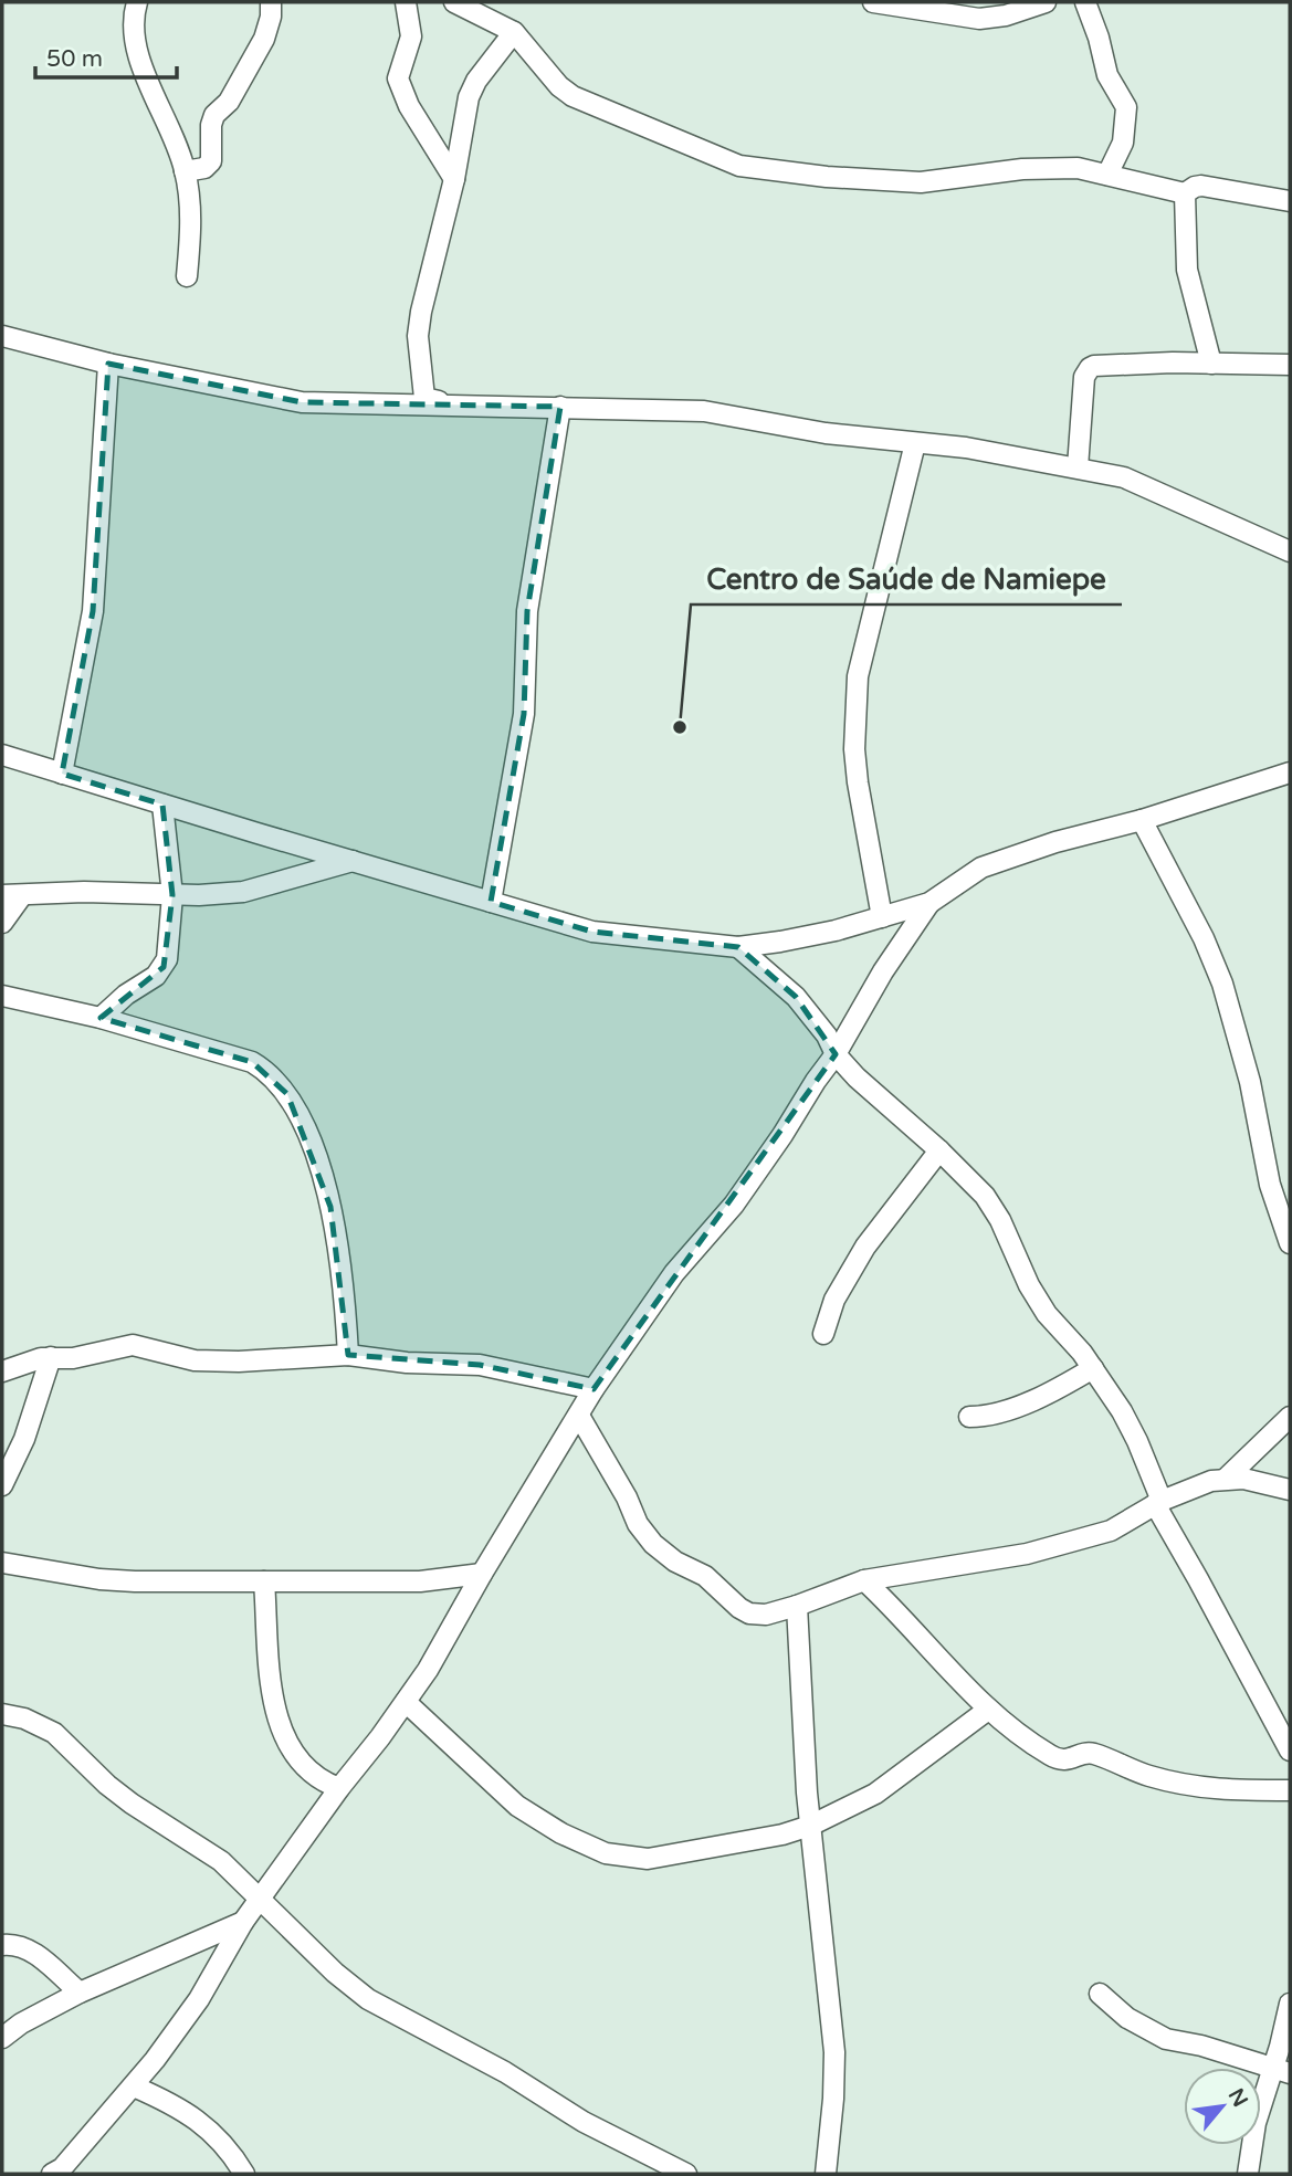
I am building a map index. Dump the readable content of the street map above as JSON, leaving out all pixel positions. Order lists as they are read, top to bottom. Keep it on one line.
{"places":["Centro de Saúde de Namiepe"],"scale_bar":"50 m","north":"top right"}
